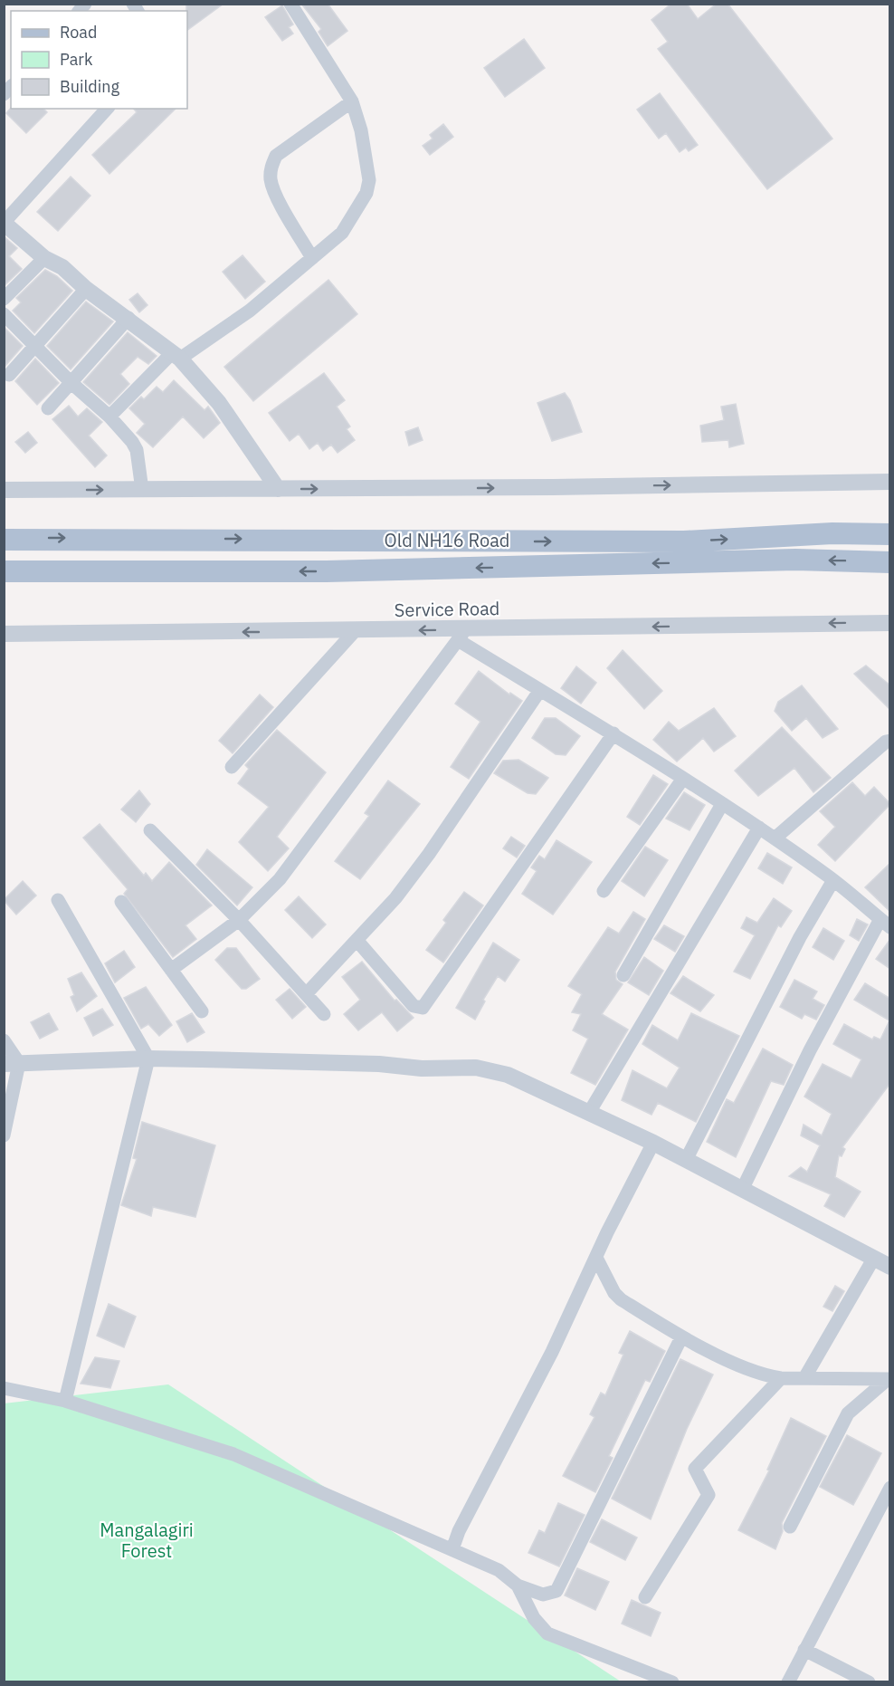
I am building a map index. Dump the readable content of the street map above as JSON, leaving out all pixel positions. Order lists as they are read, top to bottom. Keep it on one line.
{"streets":{"main road":["Old NH16 Road"],"street":["Service Road"]},"parks":["Mangalagiri Forest"],"legend":["Road","Park","Building"]}
